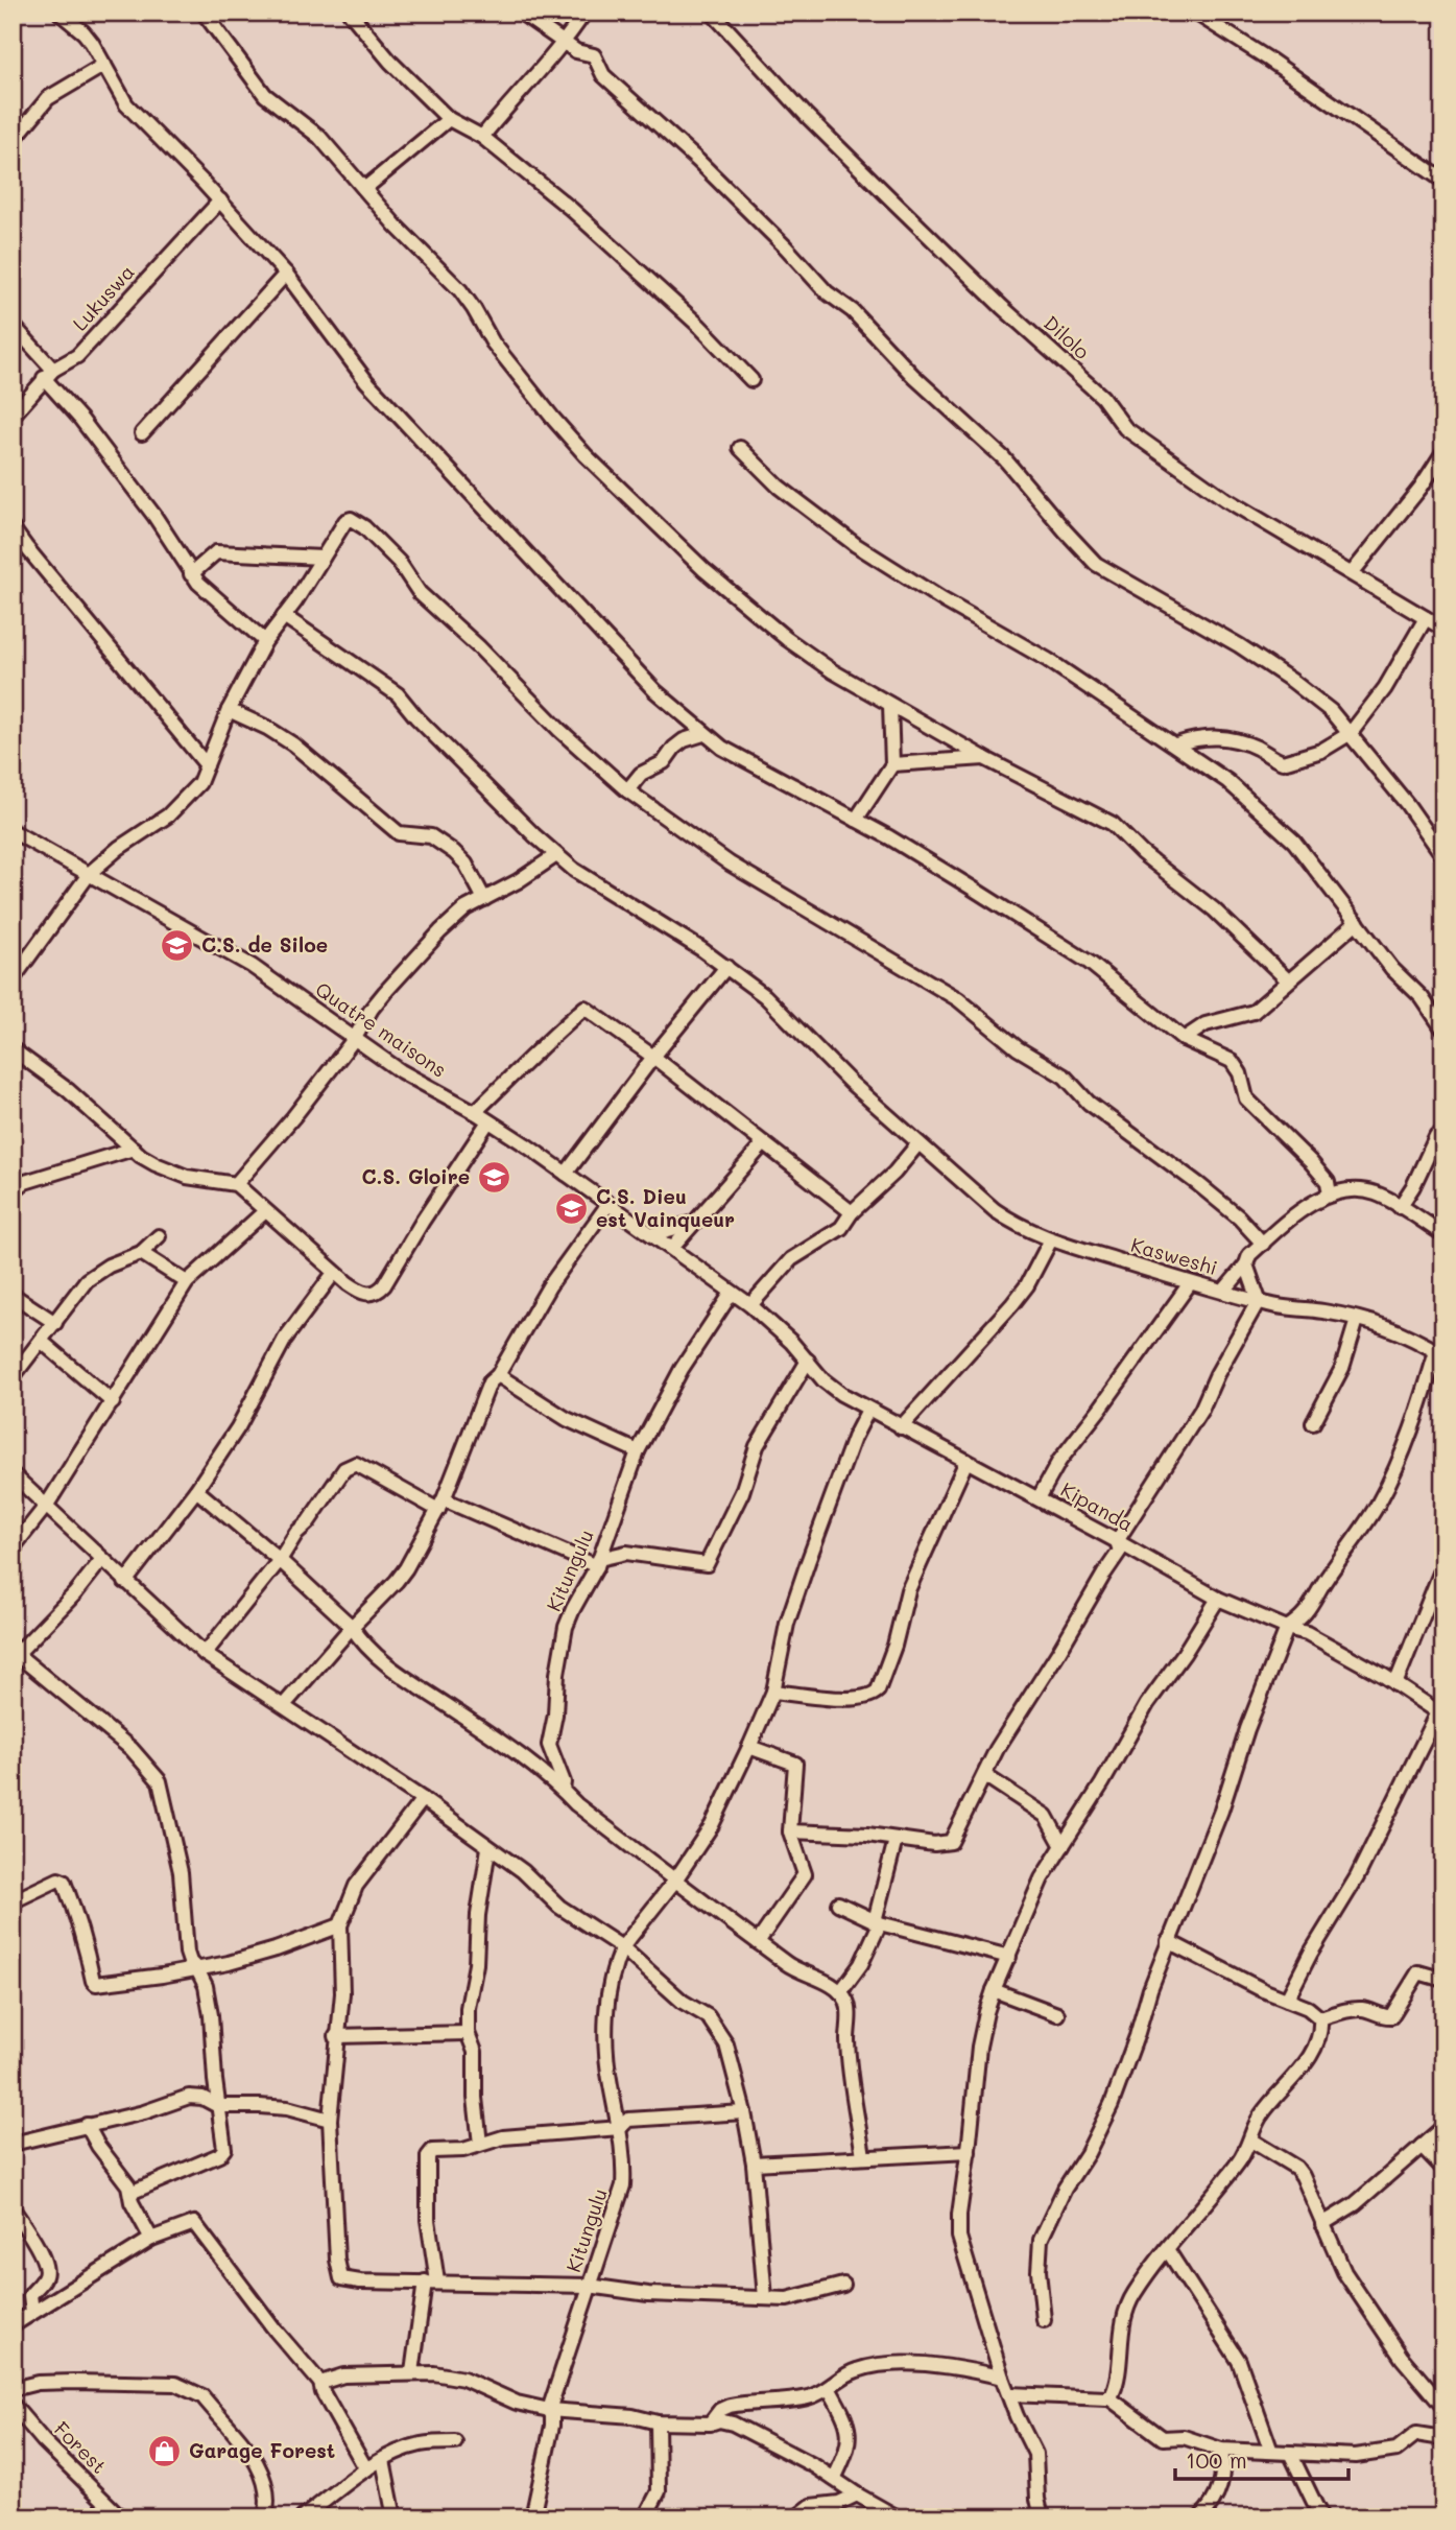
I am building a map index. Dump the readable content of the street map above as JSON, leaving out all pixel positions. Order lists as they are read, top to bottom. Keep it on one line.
{"streets":{"street":["Lukuswa","Dilolo","Quatre maisons","Kasweshi","Kipanda","Kitungulu","Forest"]},"crossings":[["Quatre maisons","Kipanda"],["Quatre maisons","Kitungulu"],["Kipanda","Kitungulu"]],"places":{"school or university":["C.S. de Siloe","C.S. Gloire","C.S. Dieu est Vainqueur"],"shop":["Garage Forest"]},"scale_bar":"100 m"}
